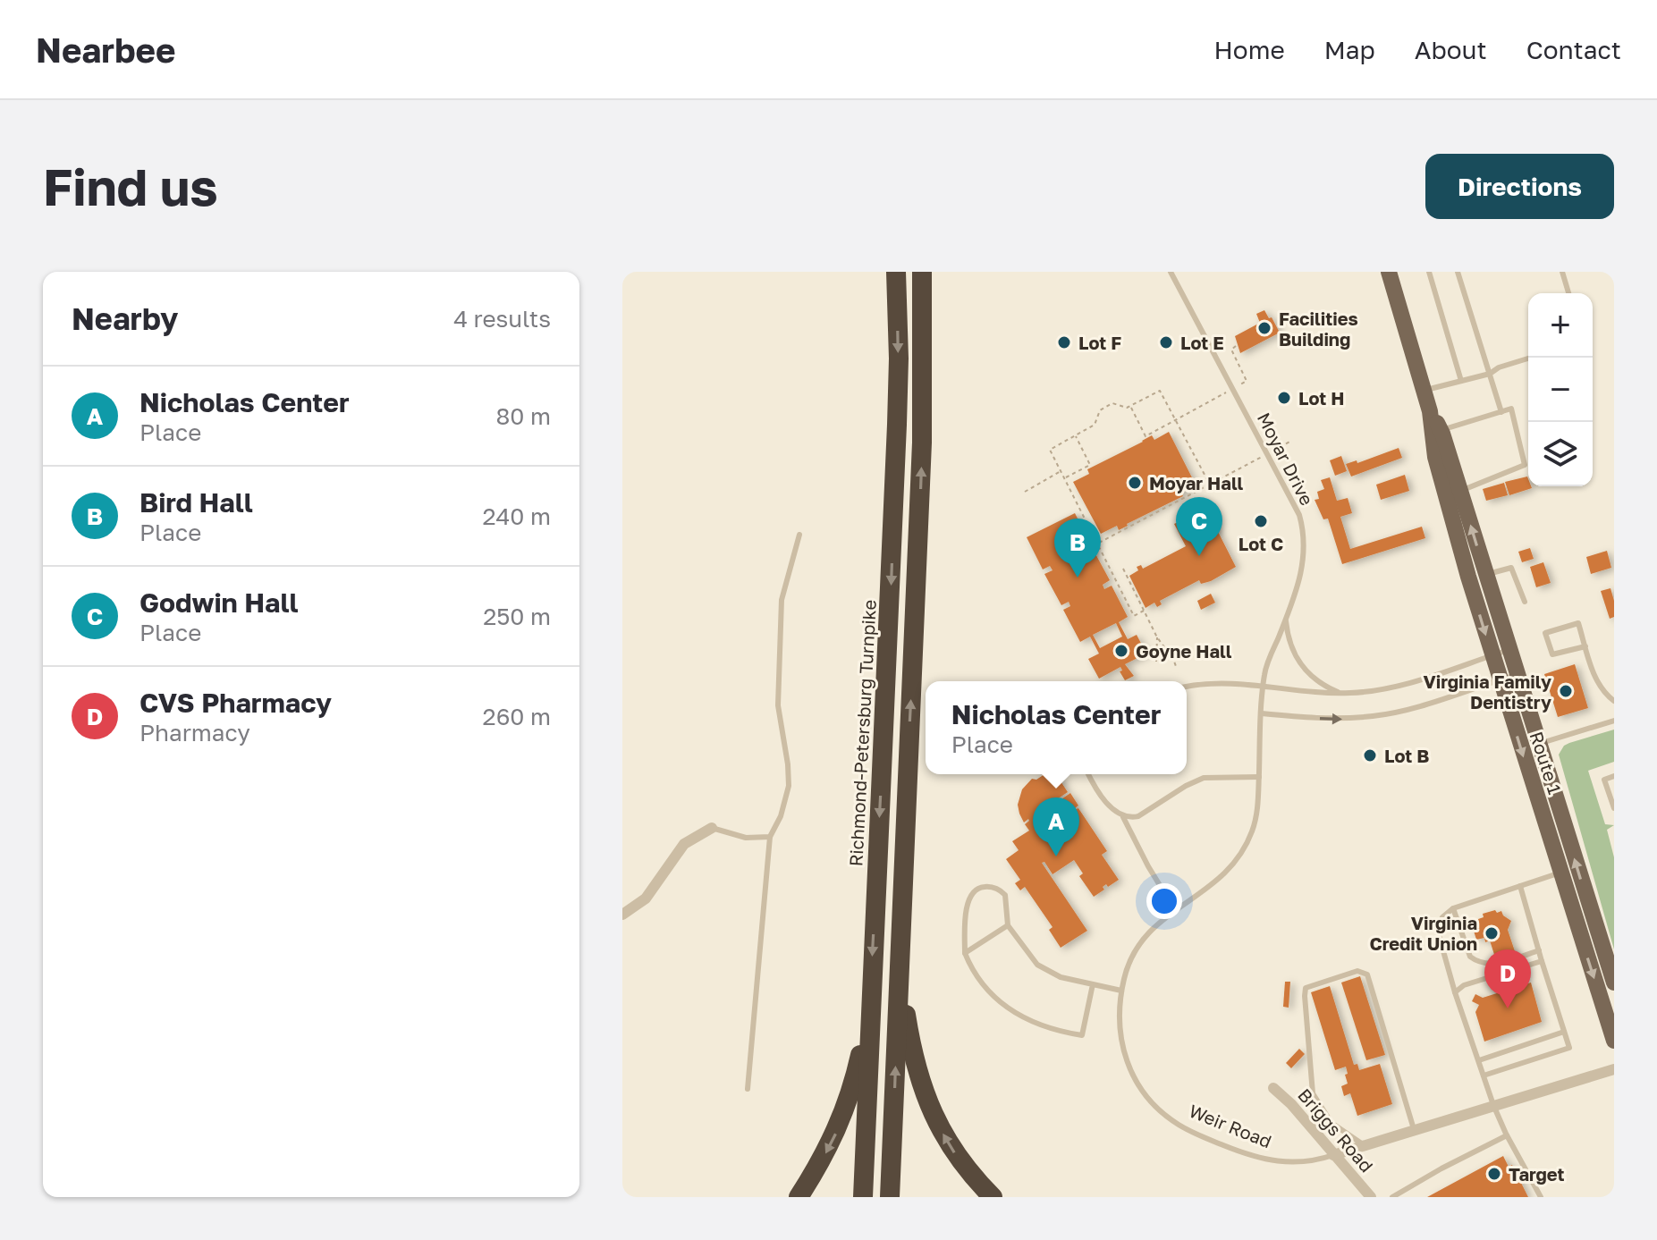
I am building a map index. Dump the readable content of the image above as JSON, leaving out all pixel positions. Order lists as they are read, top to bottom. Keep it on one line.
{"streets":{"highway":["Richmond-Petersburg Turnpike"],"main road":["Route 1"],"street":["Weir Road","Briggs Road"],"lane":["Moyar Drive"]},"crossings":[["Moyar Drive","Weir Road"],["Weir Road","Briggs Road"]],"places":["Facilities Building","Lot F","Lot E","Lot H","Moyar Hall","Lot C","Goyne Hall","Virginia Family Dentistry","Lot B","Virginia Credit Union","Target"],"page":{"header":"Nearbee","nav":["Home","Map","About","Contact"],"buttons":"Directions","title":"Find us","heading":["Nearby","4 results"],"map_buttons":["+","−"],"list":[{"mark":"A","name":"Nicholas Center","note":"Place","value":"80 m"},{"mark":"B","name":"Bird Hall","note":"Place","value":"240 m"},{"mark":"C","name":"Godwin Hall","note":"Place","value":"250 m"},{"mark":"D","name":"CVS Pharmacy","note":"Pharmacy","value":"260 m"}],"pins":["C","B","A","D"],"popup":["Nicholas Center","Place"]}}
